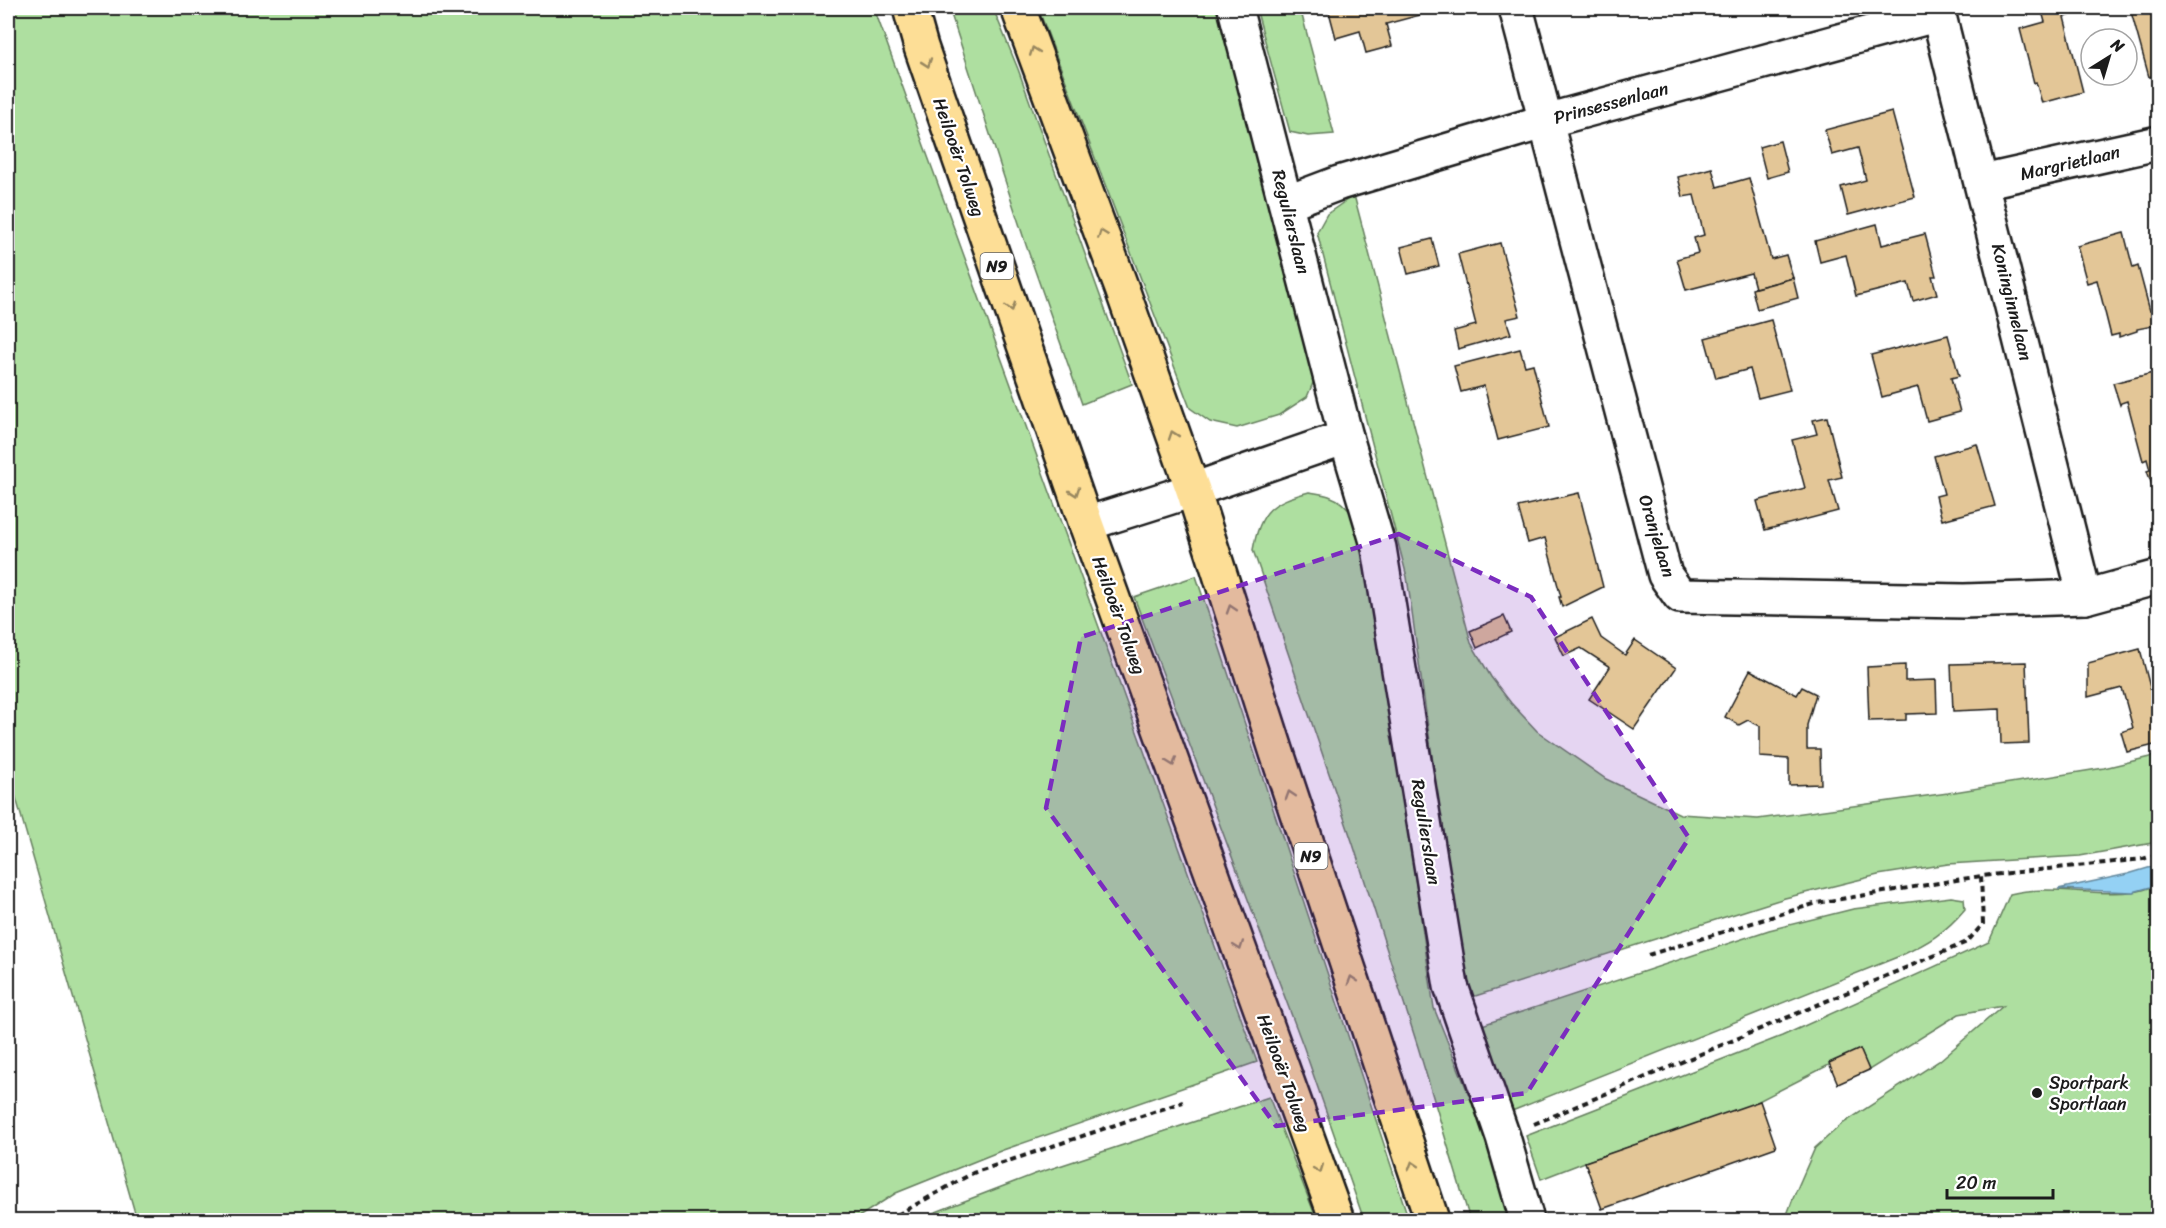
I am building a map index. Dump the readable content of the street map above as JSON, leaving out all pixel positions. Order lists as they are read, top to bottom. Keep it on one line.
{"streets":{"highway":["Heilooër Tolweg","N9"],"street":["Prinsessenlaan","Margrietlaan","Regulierslaan","Koninginnelaan","Oranjelaan"]},"crossings":[["Prinsessenlaan","Regulierslaan"],["Prinsessenlaan","Koninginnelaan"],["Prinsessenlaan","Oranjelaan"],["Margrietlaan","Koninginnelaan"],["Koninginnelaan","Oranjelaan"]],"places":["Sportpark Sportlaan"],"scale_bar":"20 m","north":"top right"}
